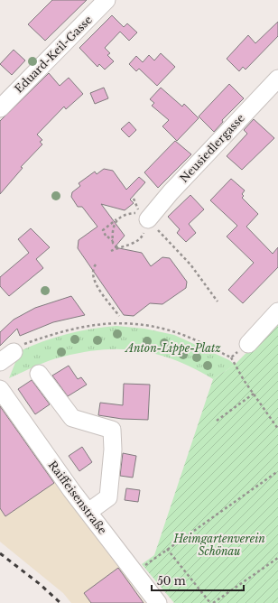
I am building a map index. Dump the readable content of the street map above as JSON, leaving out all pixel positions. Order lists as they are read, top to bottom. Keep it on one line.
{"streets":{"street":["Eduard-Keil-Gasse","Neusiedlergasse","Raiffeisenstraße"]},"parks":["Anton-Lippe-Platz","Heimgartenverein Schönau"],"scale_bar":"50 m"}
